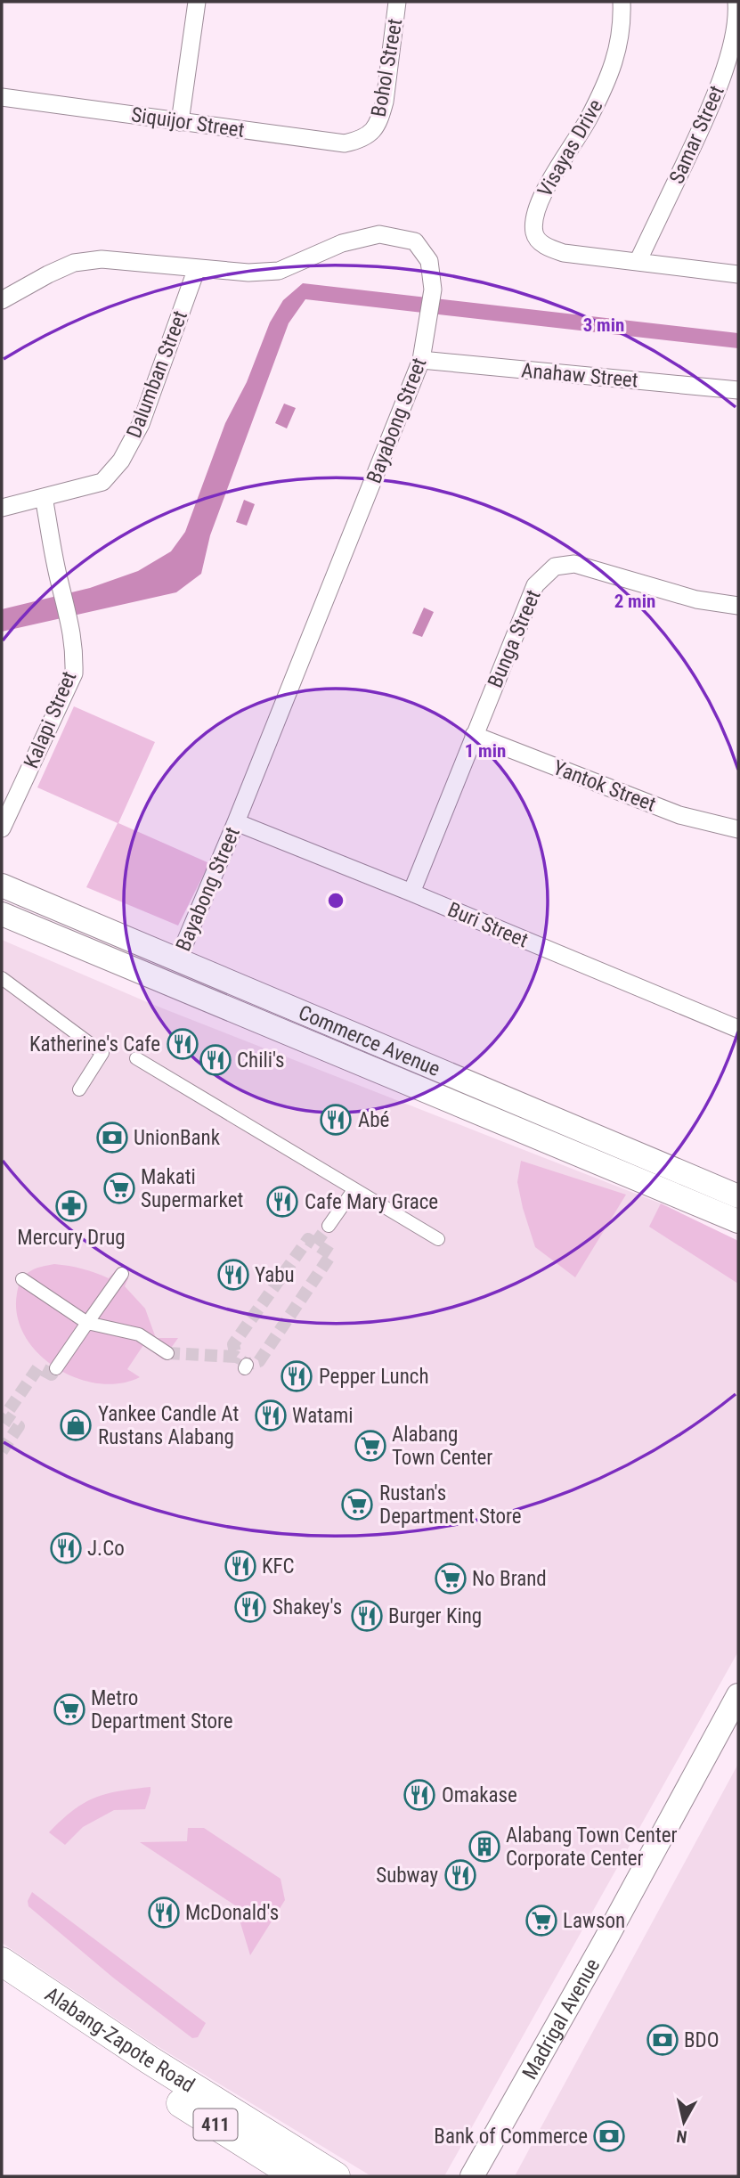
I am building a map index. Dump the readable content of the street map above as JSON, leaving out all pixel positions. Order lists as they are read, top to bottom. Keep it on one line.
{"streets":{"highway":["Alabang-Zapote Road","411"],"main road":["Commerce Avenue","Madrigal Avenue"],"street":["Bohol Street","Siquijor Street","Samar Street","Visayas Drive","Dalumban Street","Anahaw Street","Bayabong Street","Bunga Street","Kalapi Street","Yantok Street","Buri Street"]},"crossings":[["Bohol Street","Siquijor Street"],["Samar Street","Visayas Drive"],["Dalumban Street","Bayabong Street"],["Dalumban Street","Kalapi Street"],["Anahaw Street","Bayabong Street"],["Bayabong Street","Buri Street"],["Bayabong Street","Commerce Avenue"],["Bunga Street","Yantok Street"],["Bunga Street","Buri Street"]],"places":{"restaurant":["Katherine's Cafe","Chili's","Abé","Cafe Mary Grace","Yabu","Pepper Lunch","Watami","J.Co","KFC","Shakey's","Burger King","Omakase","Subway","McDonald's"],"bank":["UnionBank","BDO","Bank of Commerce"],"supermarket":["Makati Supermarket","Alabang Town Center","Rustan's Department Store","No Brand","Metro Department Store","Lawson"],"pharmacy":["Mercury Drug"],"shop":["Yankee Candle At Rustans Alabang"],"building":["Alabang Town Center Corporate Center"]},"north":"bottom","rings":["3 min","2 min","1 min"]}
